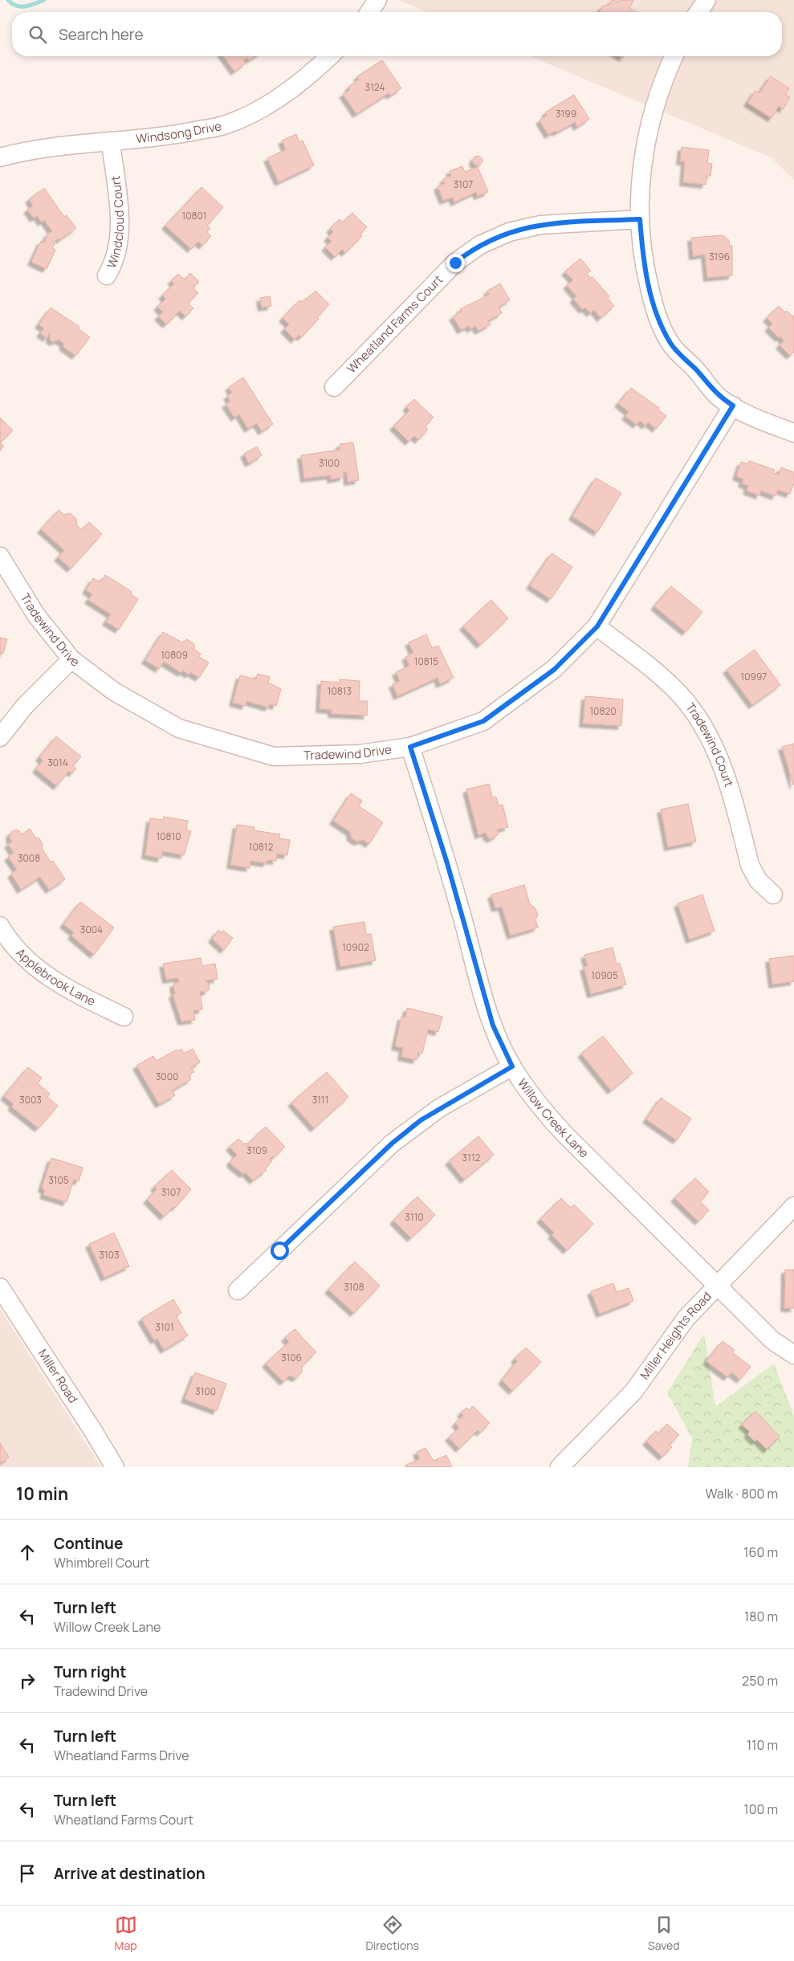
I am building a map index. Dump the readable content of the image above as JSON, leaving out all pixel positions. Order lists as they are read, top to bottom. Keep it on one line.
{"streets":{"street":["Windsong Drive","Windcloud Court","Wheatland Farms Court","Tradewind Drive","Tradewind Court","Applebrook Lane","Willow Creek Lane","Miller Heights Road","Miller Road"]},"crossings":[["Windsong Drive","Windcloud Court"],["Tradewind Drive","Tradewind Court"],["Tradewind Drive","Willow Creek Lane"],["Willow Creek Lane","Miller Heights Road"]],"house_numbers":["3124","3199","3107","10801","3196","3100","10809","10815","10997","10813","10820","3014","10810","10812","3008","3004","10902","10905","3000","3003","3111","3109","3112","3105","3107","3110","3103","3108","3101","3106","3100"],"page":{"search":"Search here","heading":["10 min","Walk · 800 m"],"list":[["Continue","Whimbrell Court","160 m"],["Turn left","Willow Creek Lane","180 m"],["Turn right","Tradewind Drive","250 m"],["Turn left","Wheatland Farms Drive","110 m"],["Turn left","Wheatland Farms Court","100 m"],"Arrive at destination"],"nav":["Map","Directions","Saved"]}}
